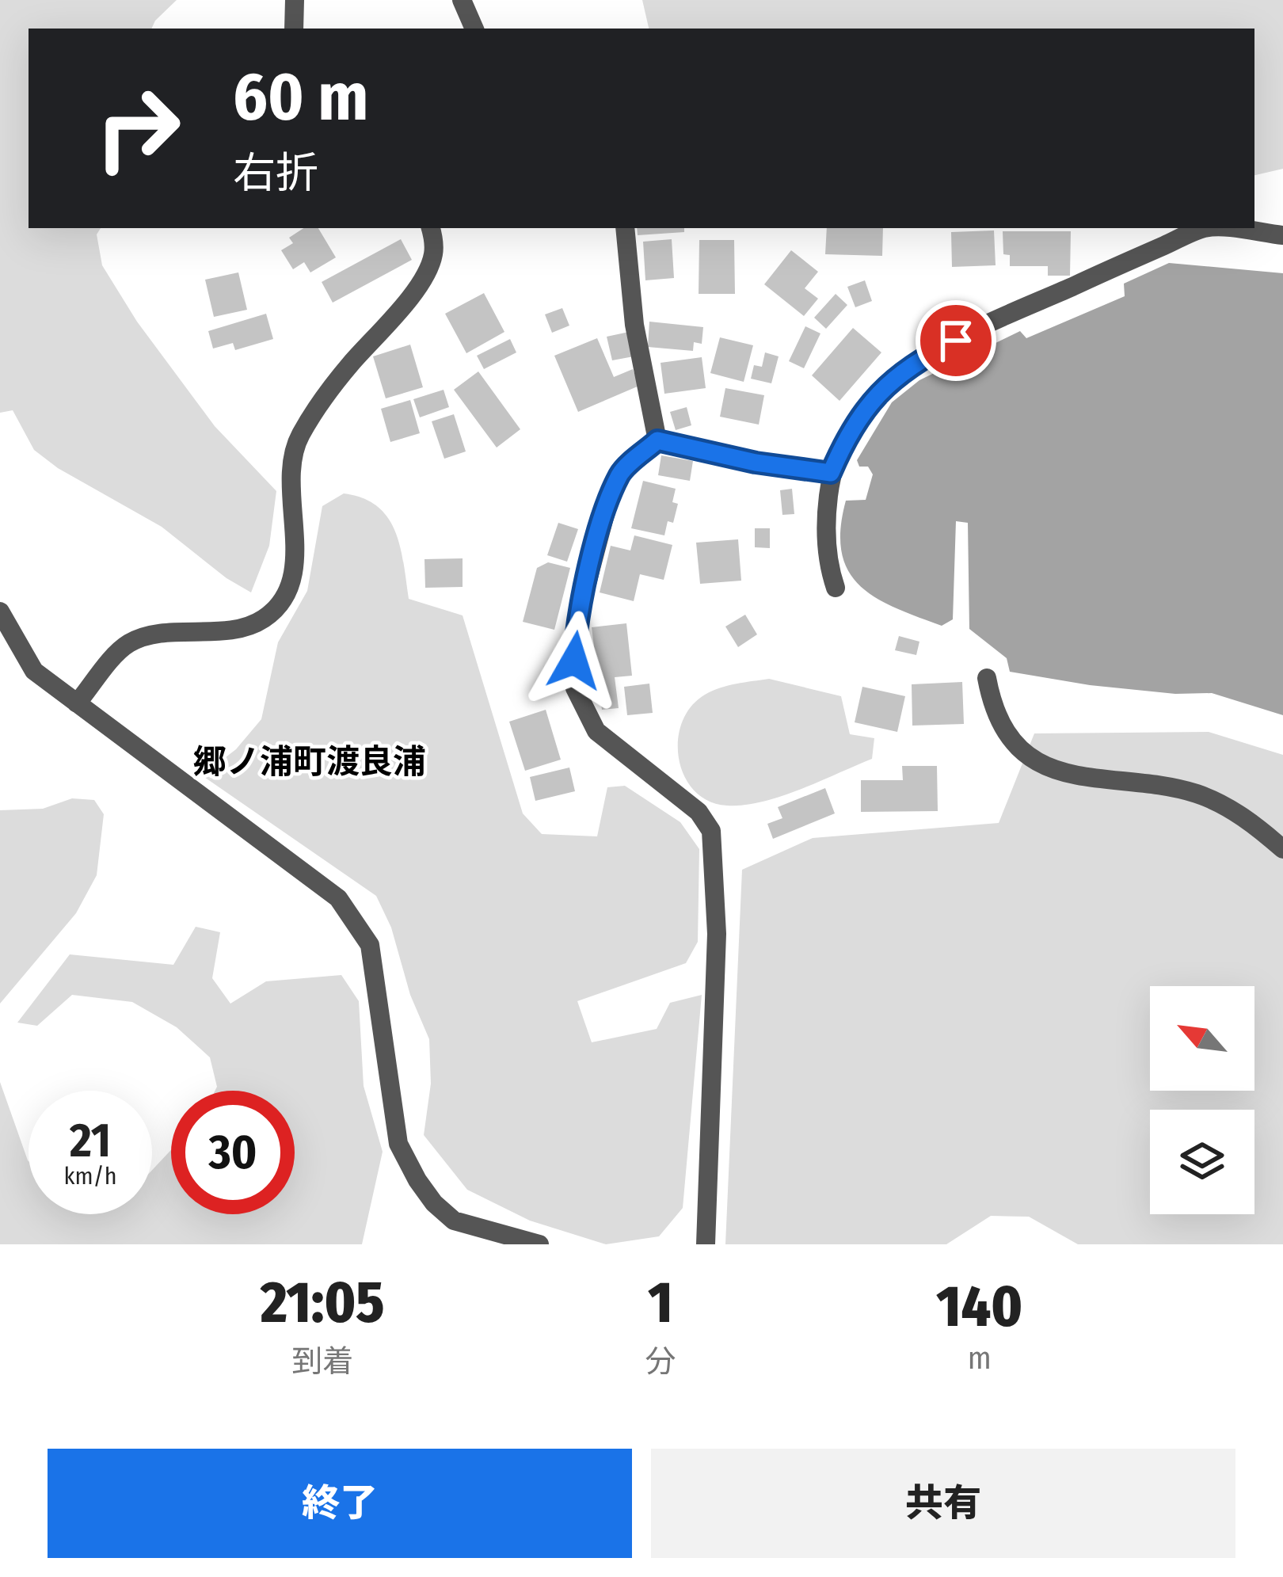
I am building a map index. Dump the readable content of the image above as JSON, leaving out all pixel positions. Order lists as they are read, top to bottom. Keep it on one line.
{"districts":["郷ノ浦町渡良浦"],"north":"top left","page":{"turn":["60 m","右折"],"speed":"21 km/h","limit":"30","eta":["21:05","到着","1","分","140","m"],"buttons":["終了","共有"]}}
